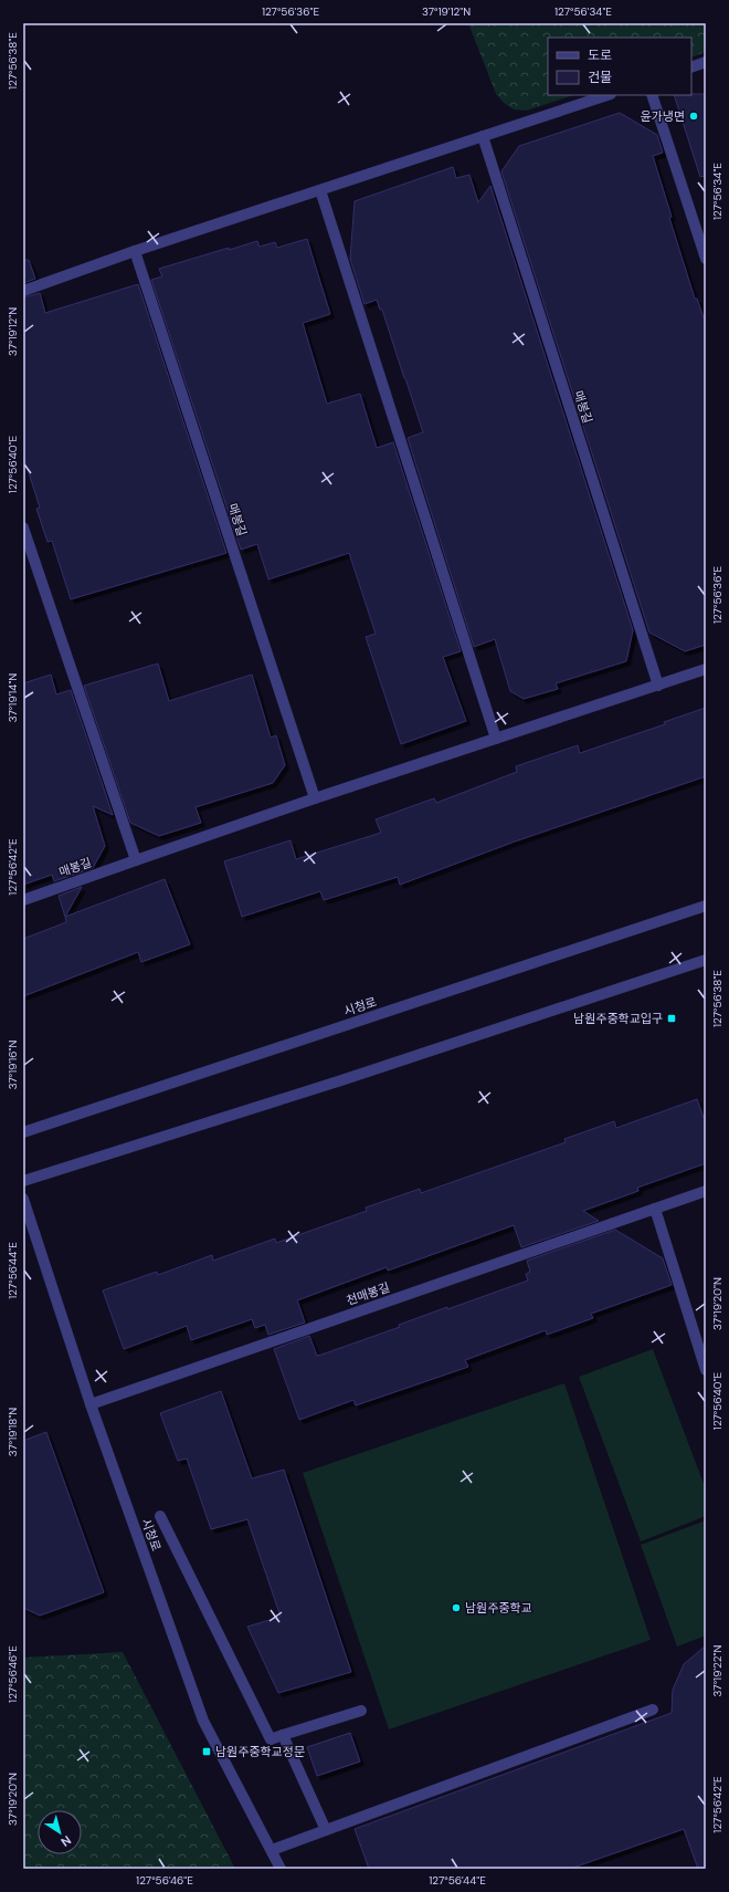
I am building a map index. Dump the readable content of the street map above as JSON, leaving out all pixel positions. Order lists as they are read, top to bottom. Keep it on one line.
{"streets":{"street":["매봉길","시청로","천매봉길"]},"crossings":[["시청로","천매봉길"]],"places":{"other":["윤가냉면","남원주중학교"],"transit":["남원주중학교입구","남원주중학교정문"]},"legend":["도로","건물"],"north":"bottom right","coordinates":["127°56'36\"E","37°19'12\"N","127°56'34\"E","127°56'38\"E","127°56'40\"E","37°19'14\"N","127°56'42\"E","37°19'16\"N","127°56'44\"E","37°19'20\"N","37°19'18\"N","37°19'22\"N","127°56'46\"E"]}
